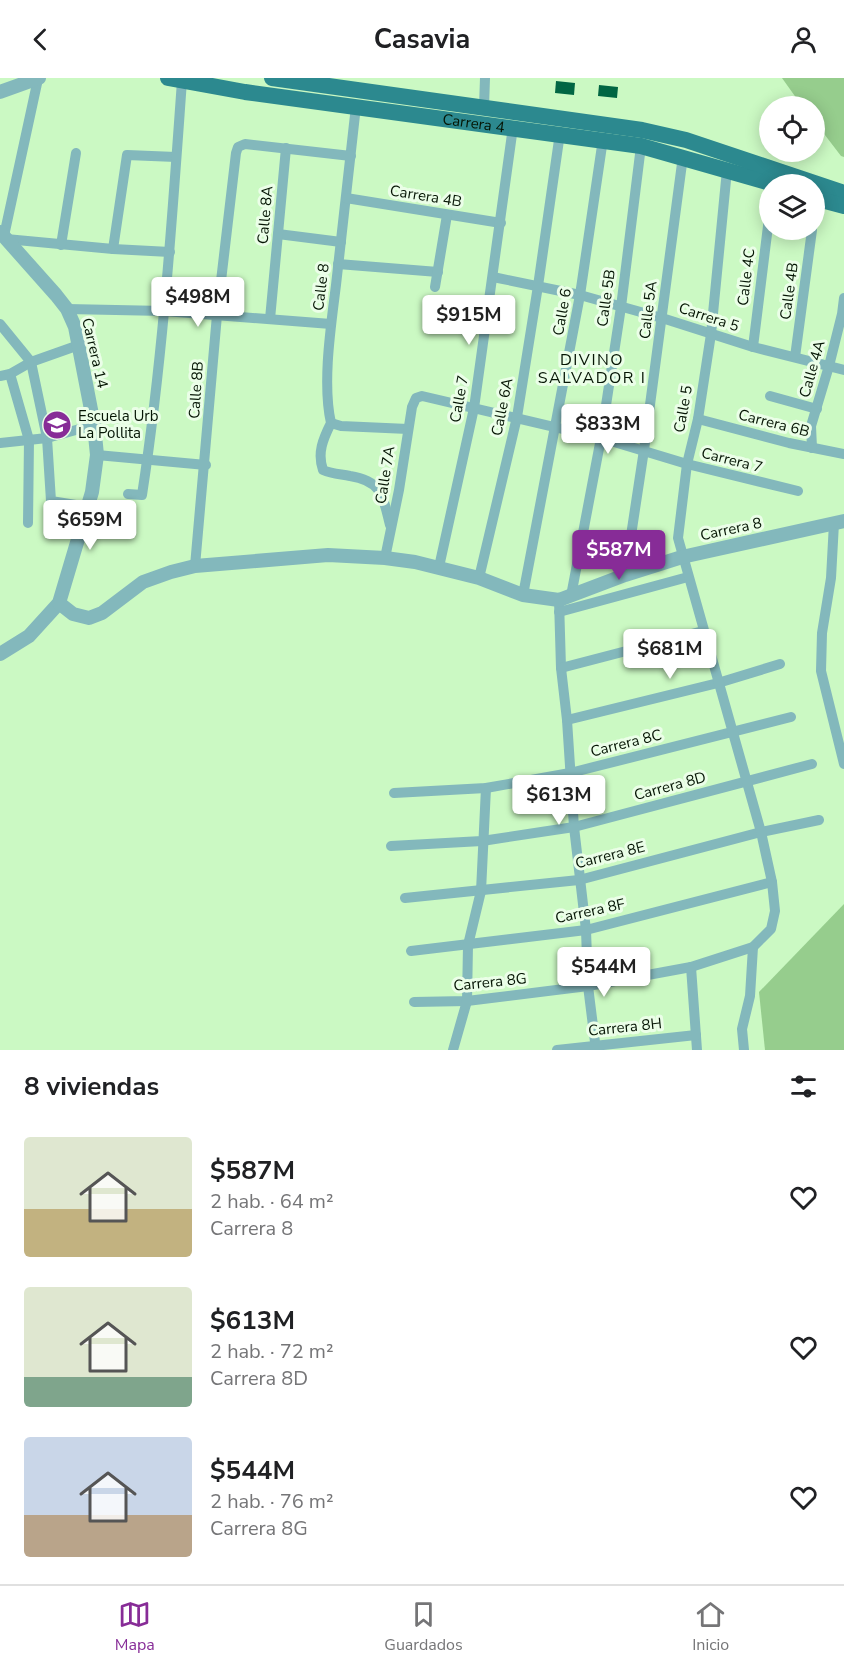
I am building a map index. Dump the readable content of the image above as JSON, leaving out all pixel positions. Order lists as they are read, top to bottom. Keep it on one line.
{"streets":{"main road":["Carrera 4"],"street":["Carrera 4B","Calle 8A","Calle 4C","Calle 8","Calle 4B","Calle 5B","Calle 5A","Calle 6","Carrera 5","Carrera 14","Calle 4A","Calle 8B","Calle 7","Calle 6A","Calle 5","Carrera 6B","Carrera 7","Calle 7A","Carrera 8","Carrera 8C","Carrera 8D","Carrera 8E","Carrera 8F","Carrera 8G","Carrera 8H"]},"crossings":[["Carrera 4","Calle 8"],["Carrera 4","Calle 5B"],["Carrera 4","Calle 5A"],["Carrera 4","Calle 6"],["Carrera 4","Calle 7"],["Carrera 4","Calle 6A"],["Carrera 4","Calle 5"],["Carrera 4B","Calle 8"],["Carrera 4B","Calle 7"],["Calle 8A","Calle 8B"],["Calle 4C","Carrera 5"],["Calle 8","Calle 7A"],["Calle 4B","Carrera 5"],["Calle 5B","Carrera 5"],["Calle 5B","Carrera 7"],["Calle 5B","Carrera 8"],["Calle 5B","Carrera 8C"],["Calle 5B","Carrera 8D"],["Calle 5B","Carrera 8E"],["Calle 5B","Carrera 8F"],["Calle 5B","Carrera 8G"],["Calle 5B","Carrera 8H"],["Calle 5A","Carrera 5"],["Calle 5A","Carrera 7"],["Calle 5A","Carrera 8"],["Calle 6","Carrera 5"],["Calle 6","Carrera 7"],["Carrera 5","Calle 4A"],["Carrera 5","Calle 7"],["Carrera 5","Calle 6A"],["Carrera 5","Calle 5"],["Calle 4A","Carrera 6B"],["Calle 7","Carrera 7"],["Calle 6A","Carrera 7"],["Calle 5","Carrera 6B"],["Calle 5","Carrera 7"],["Calle 5","Carrera 8"],["Calle 5","Carrera 8C"],["Calle 5","Carrera 8D"],["Calle 5","Carrera 8E"],["Calle 5","Carrera 8F"],["Calle 5","Carrera 8G"],["Carrera 7","Calle 7A"]],"districts":["DIVINO SALVADOR I"],"places":{"school or university":["Escuela Urb La Pollita"]},"page":{"header":"Casavia","price":["$498M","$915M","$833M","$659M","$587M","$681M","$613M","$544M"],"heading":"8 viviendas","list":[{"name":"$587M","note":"2 hab. · 64 m² · Carrera 8"},{"name":"$613M","note":"2 hab. · 72 m² · Carrera 8D"},{"name":"$544M","note":"2 hab. · 76 m² · Carrera 8G"}],"tabs":["Mapa","Guardados","Inicio"]}}
